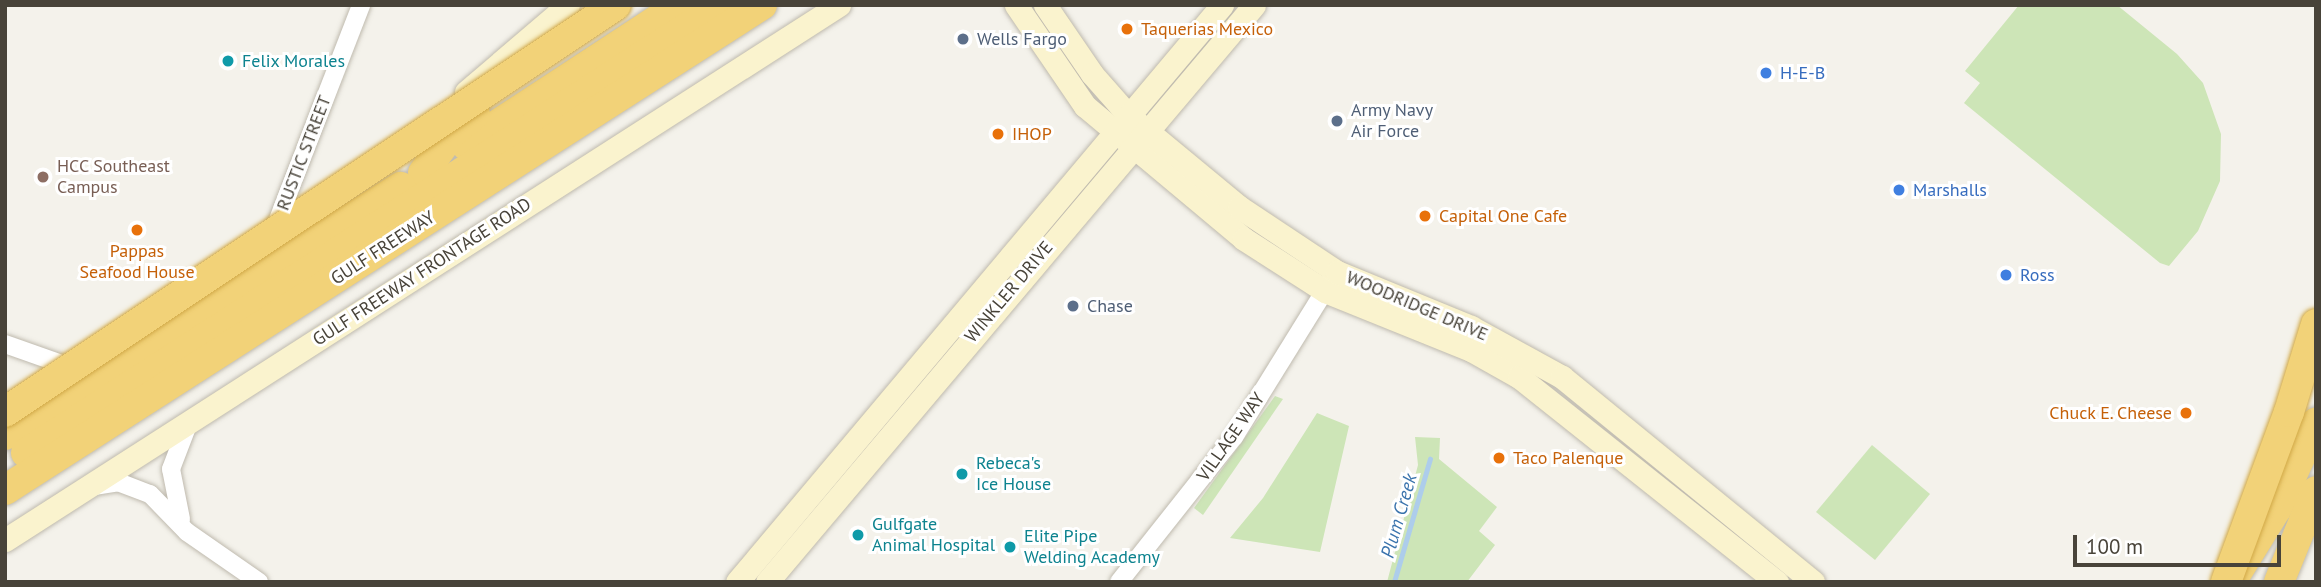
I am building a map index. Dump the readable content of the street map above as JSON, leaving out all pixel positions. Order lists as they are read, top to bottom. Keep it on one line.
{"streets":{"highway":["GULF FREEWAY"],"main road":["GULF FREEWAY FRONTAGE ROAD","WINKLER DRIVE","WOODRIDGE DRIVE"],"street":["RUSTIC STREET","VILLAGE WAY"]},"crossings":[["WINKLER DRIVE","WOODRIDGE DRIVE"],["WOODRIDGE DRIVE","VILLAGE WAY"]],"water":["Plum Creek"],"places":["Taquerias Mexico","Wells Fargo","Felix Morales","H-E-B","Army Navy Air Force","IHOP","HCC Southeast Campus","Marshalls","Capital One Cafe","Pappas Seafood House","Ross","Chase","Chuck E. Cheese","Taco Palenque","Rebeca's Ice House","Gulfgate Animal Hospital","Elite Pipe Welding Academy"],"scale_bar":"100 m"}
